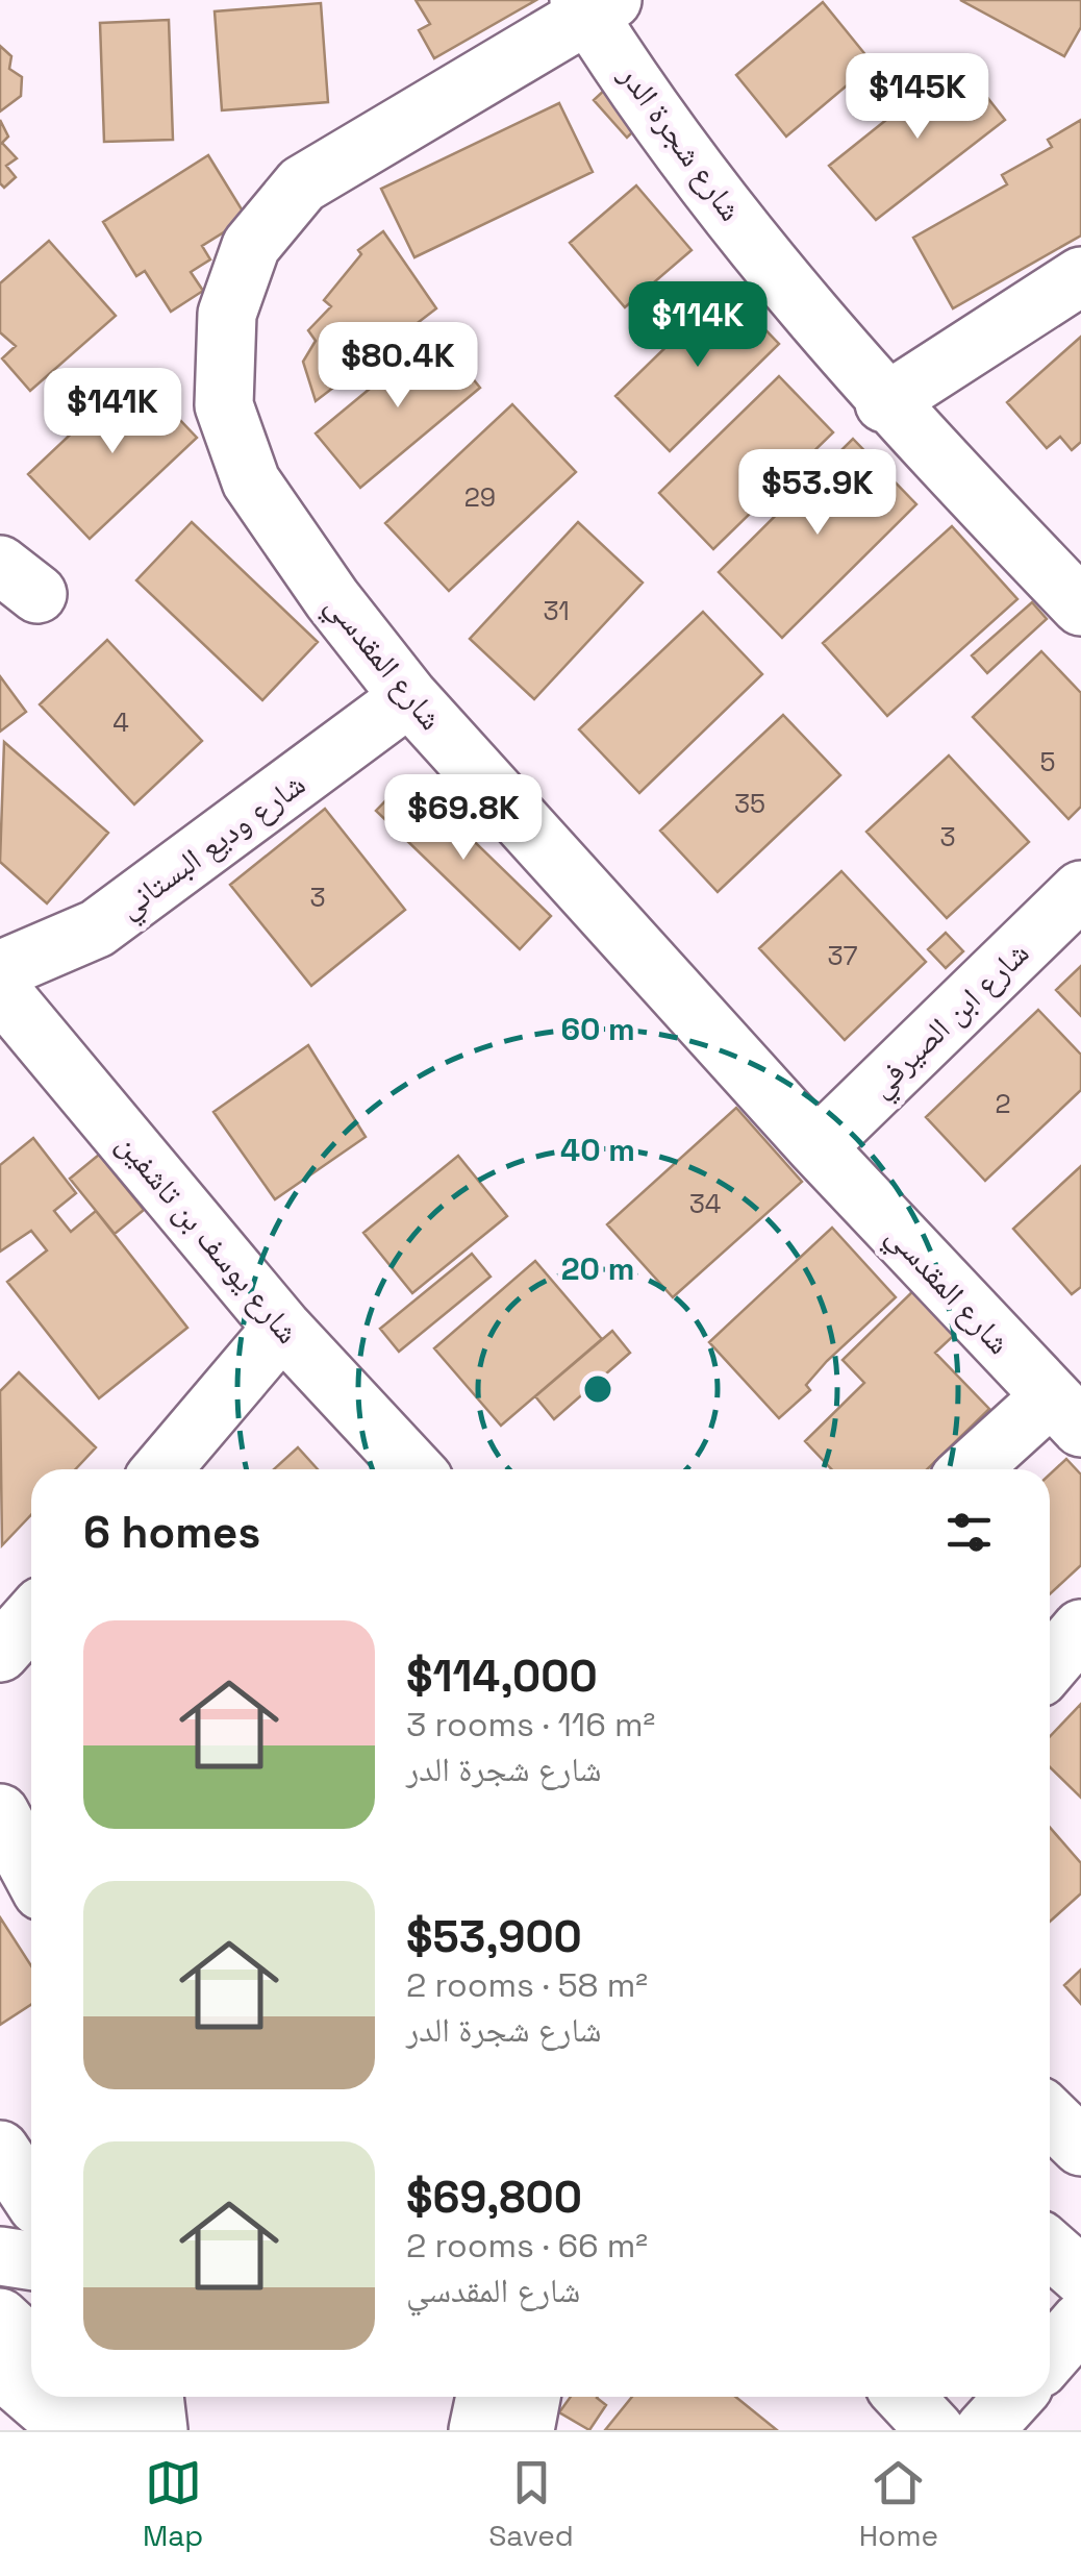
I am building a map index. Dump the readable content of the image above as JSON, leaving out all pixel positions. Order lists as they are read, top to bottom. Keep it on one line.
{"streets":{"main road":["شارع شجرة الدر","شارع المقدسي","شارع وديع البستاني","شارع ابن الصيرفي","شارع يوسف بن تاشفين"]},"crossings":[["شارع شجرة الدر","شارع المقدسي"],["شارع المقدسي","شارع وديع البستاني"],["شارع المقدسي","شارع ابن الصيرفي"]],"house_numbers":["29","31","4","5","35","3","3","37","2","34"],"page":{"price":["$145K","$114K","$80.4K","$141K","$53.9K","$69.8K"],"heading":"6 homes","list":[{"name":"$114,000","note":"3 rooms · 116 m² · شارع شجرة الدر"},{"name":"$53,900","note":"2 rooms · 58 m² · شارع شجرة الدر"},{"name":"$69,800","note":"2 rooms · 66 m² · شارع المقدسي"}],"tabs":["Map","Saved","Home"]},"rings":["60 m","40 m","20 m"]}
